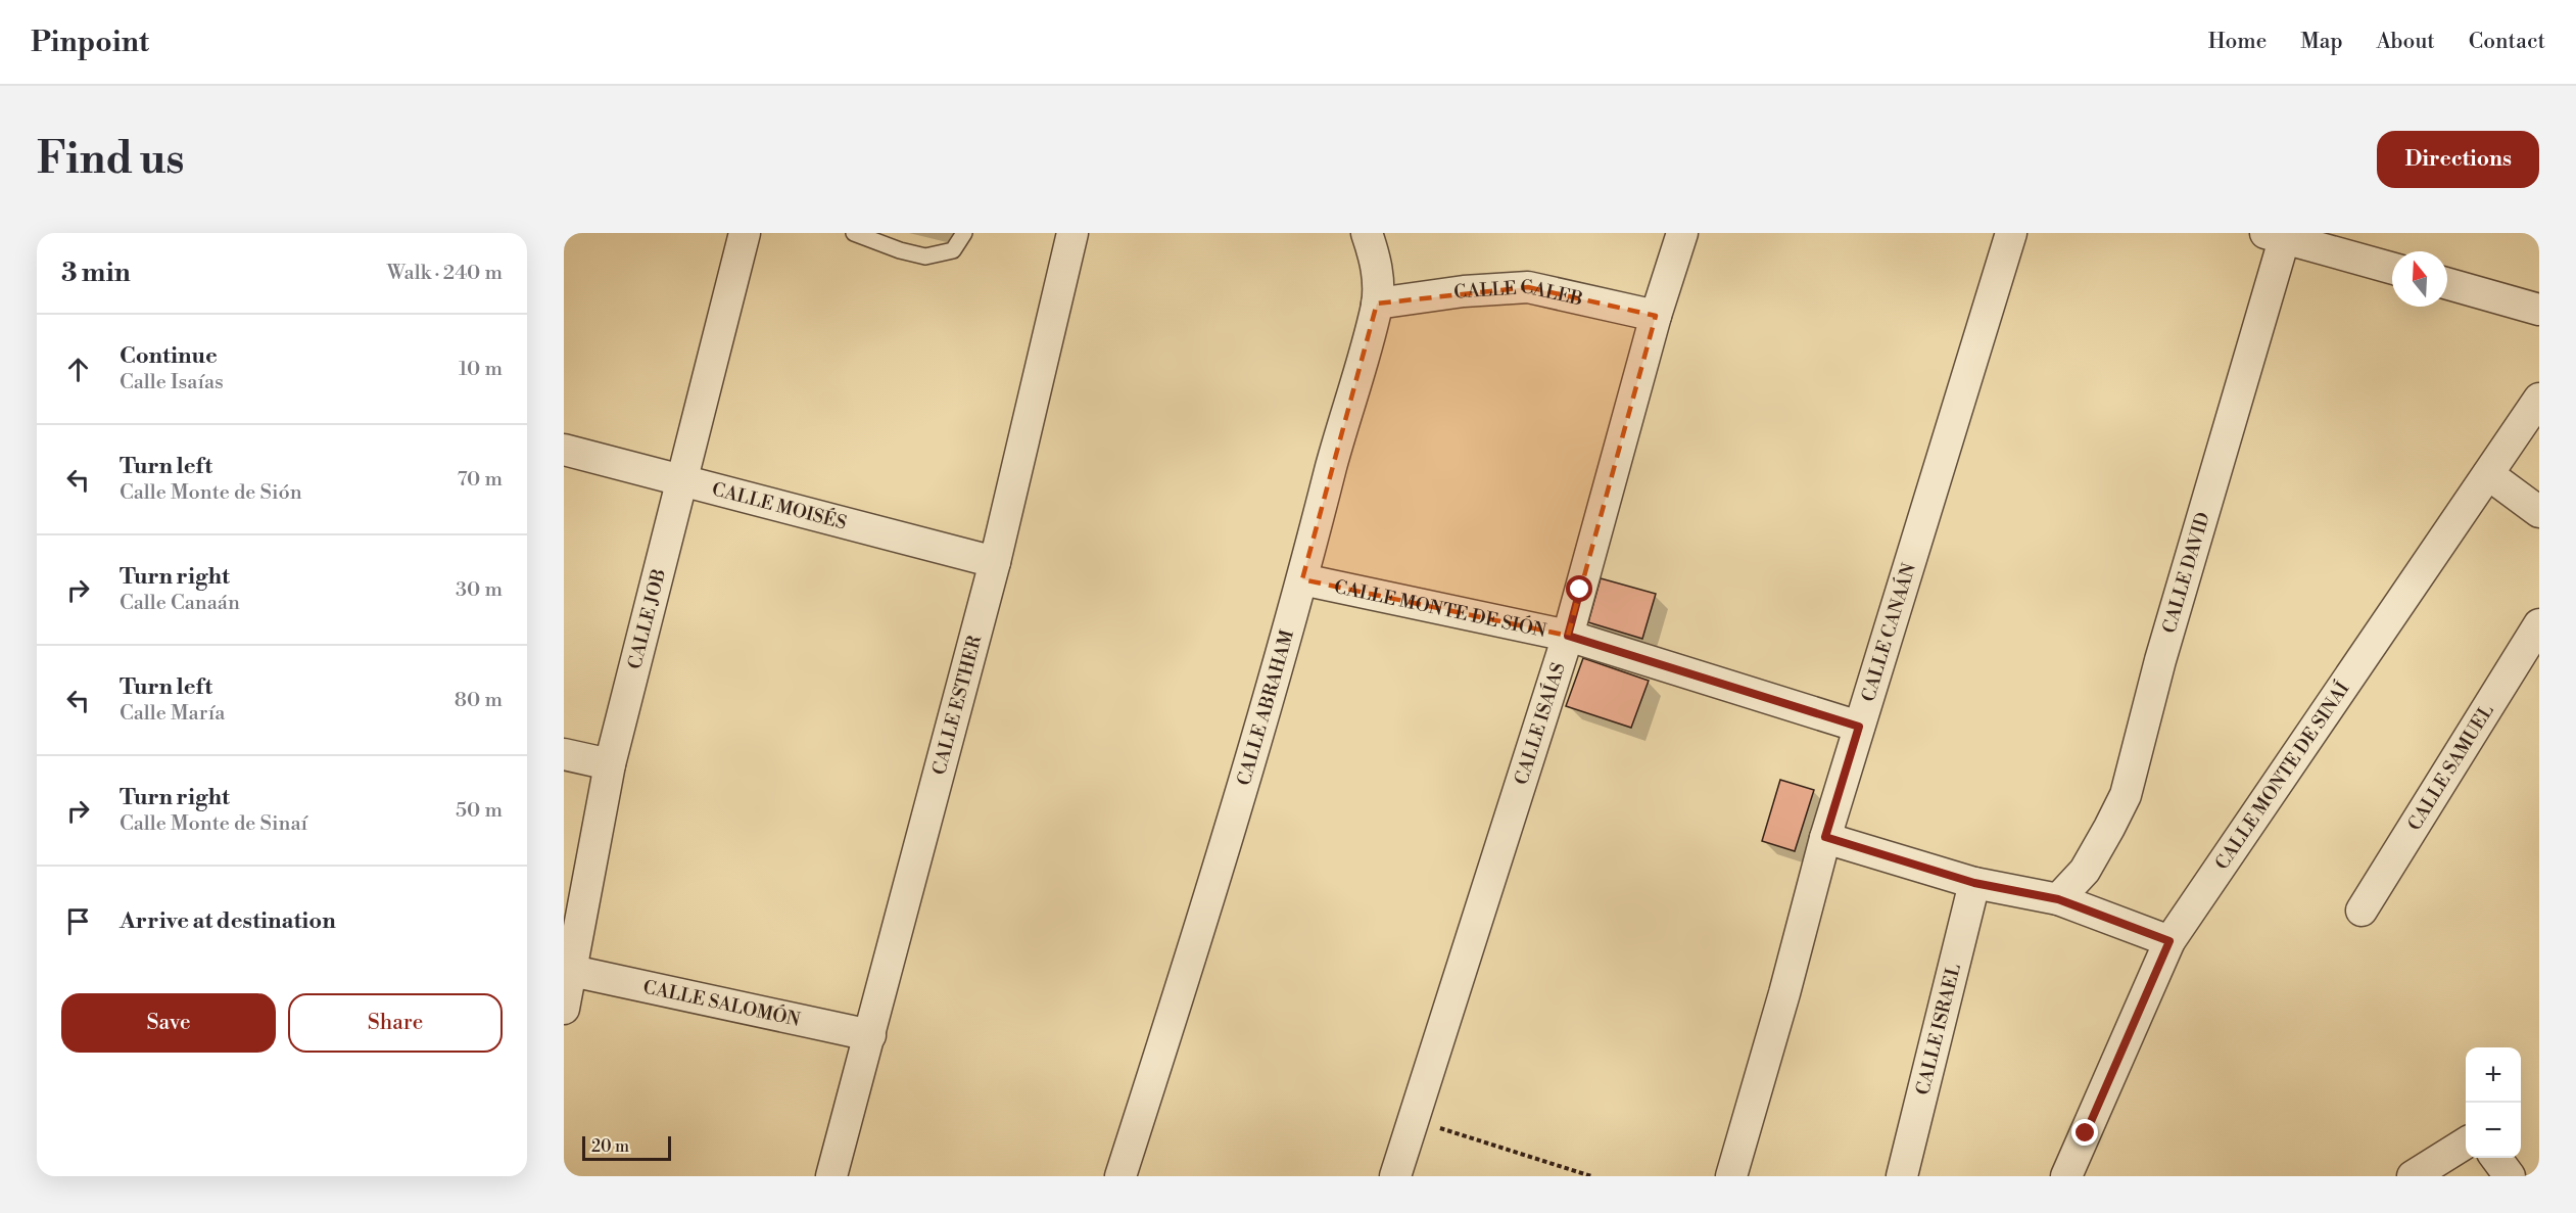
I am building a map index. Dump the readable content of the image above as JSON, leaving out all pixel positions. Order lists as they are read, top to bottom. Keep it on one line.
{"streets":{"street":["CALLE CALEB","CALLE MOISÉS","CALLE DAVID","CALLE MONTE DE SIÓN","CALLE JOB","CALLE CANAÁN","CALLE ESTHER","CALLE ABRAHAM","CALLE ISAÍAS","CALLE SAMUEL","CALLE MONTE DE SINAÍ","CALLE SALOMÓN","CALLE ISRAEL"]},"crossings":[["CALLE CALEB","CALLE ABRAHAM"],["CALLE CALEB","CALLE ISAÍAS"],["CALLE MOISÉS","CALLE JOB"],["CALLE MOISÉS","CALLE ESTHER"],["CALLE MONTE DE SIÓN","CALLE CANAÁN"],["CALLE MONTE DE SIÓN","CALLE ABRAHAM"],["CALLE MONTE DE SIÓN","CALLE ISAÍAS"],["CALLE JOB","CALLE SALOMÓN"],["CALLE ESTHER","CALLE SALOMÓN"]],"scale_bar":"20 m","north":"top","page":{"header":"Pinpoint","nav":["Home","Map","About","Contact"],"buttons":["Directions",["Save","Share"]],"title":"Find us","heading":["3 min","Walk · 240 m"],"list":[["Continue","Calle Isaías","10 m"],["Turn left","Calle Monte de Sión","70 m"],["Turn right","Calle Canaán","30 m"],["Turn left","Calle María","80 m"],["Turn right","Calle Monte de Sinaí","50 m"],"Arrive at destination"],"map_buttons":["+","−"],"scale":"20 m"}}
